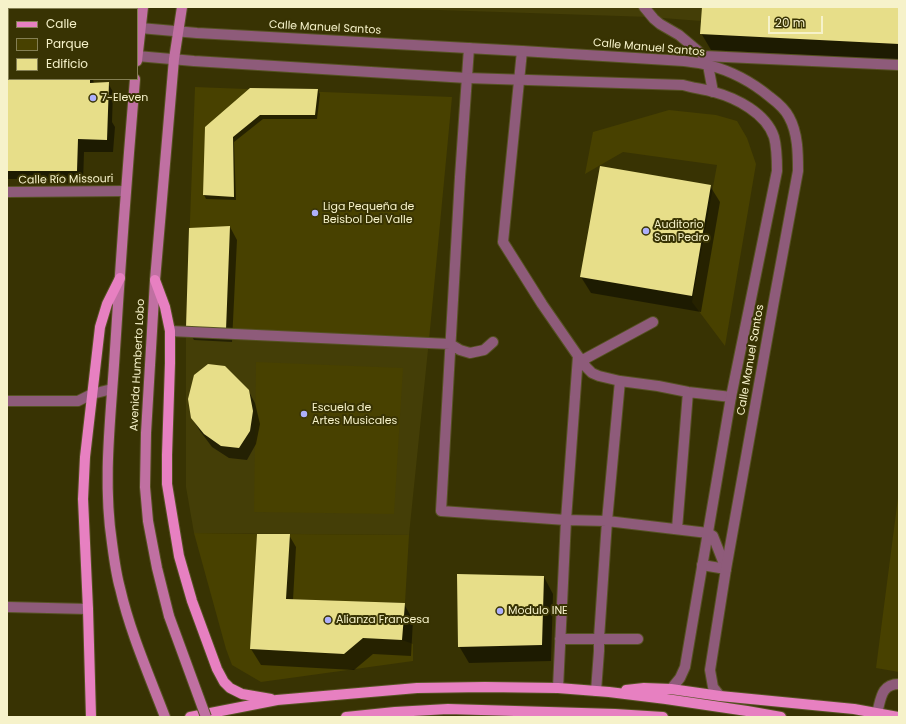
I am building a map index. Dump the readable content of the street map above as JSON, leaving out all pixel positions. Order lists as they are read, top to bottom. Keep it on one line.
{"streets":{"main road":["Avenida Humberto Lobo"],"street":["Calle Manuel Santos","Calle Río Missouri"]},"crossings":[["Calle Manuel Santos","Avenida Humberto Lobo"]],"places":["7-Eleven","Liga Pequeña de Beisbol Del Valle","Auditorio San Pedro","Escuela de Artes Musicales","Modulo INE","Alianza Francesa"],"legend":["Calle","Parque","Edificio"],"scale_bar":"20 m"}
